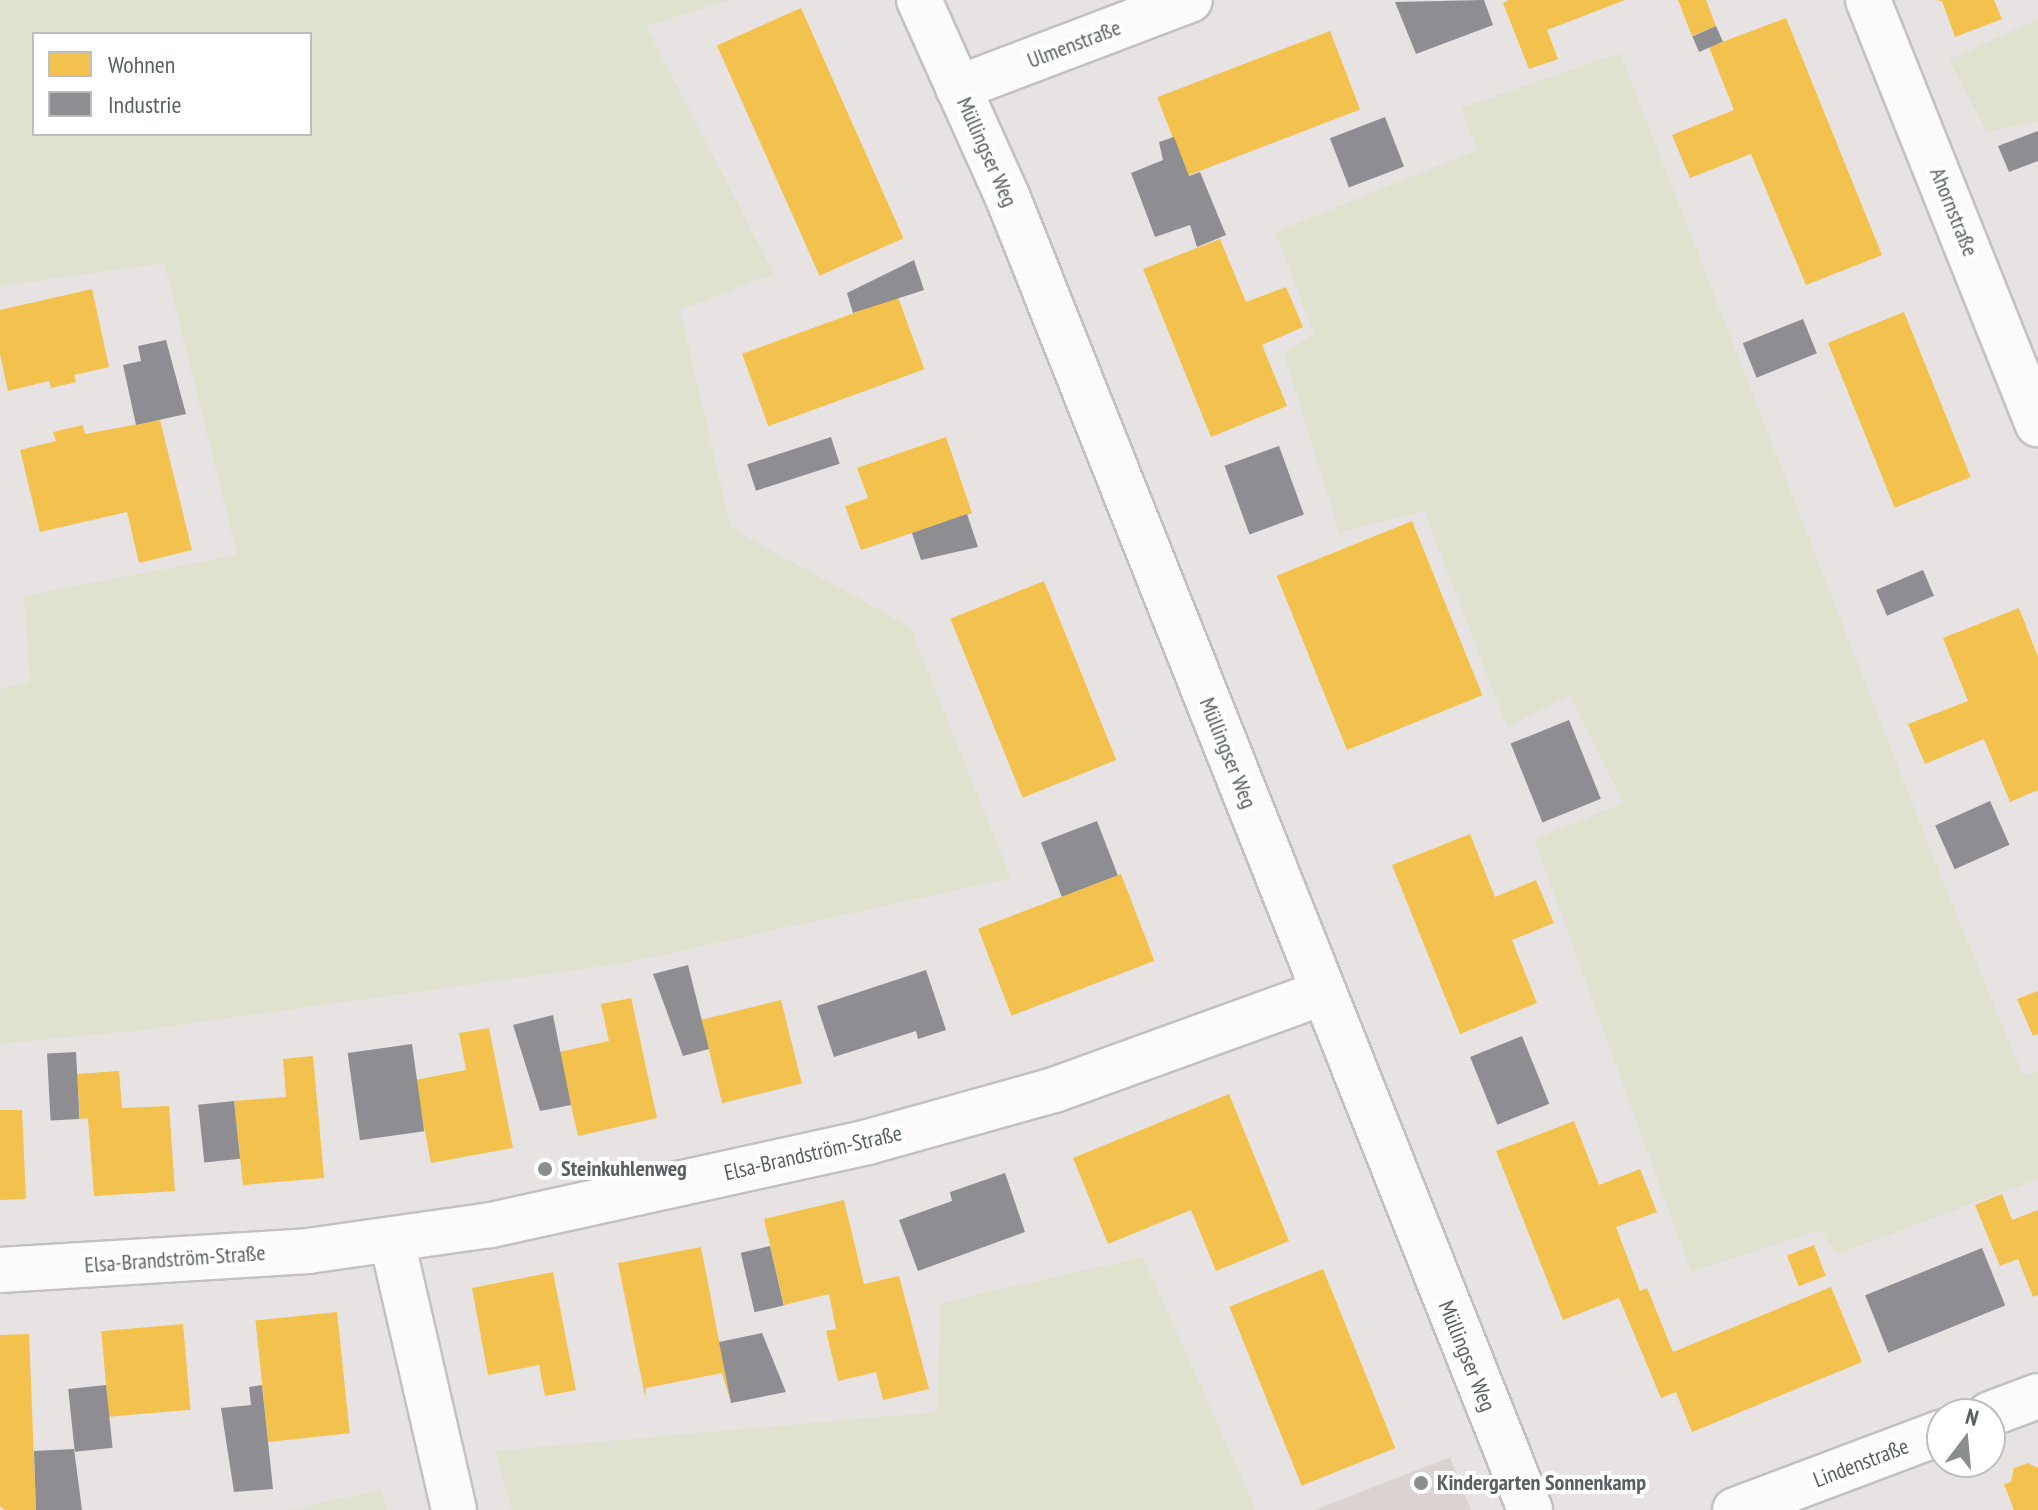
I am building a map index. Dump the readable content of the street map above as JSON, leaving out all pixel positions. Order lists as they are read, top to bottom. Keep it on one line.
{"streets":{"street":["Ulmenstraße","Müllingser Weg","Ahornstraße","Elsa-Brandström-Straße","Lindenstraße"]},"crossings":[["Ulmenstraße","Müllingser Weg"],["Müllingser Weg","Elsa-Brandström-Straße"]],"places":["Steinkuhlenweg","Kindergarten Sonnenkamp"],"legend":["Wohnen","Industrie"],"north":"top"}
